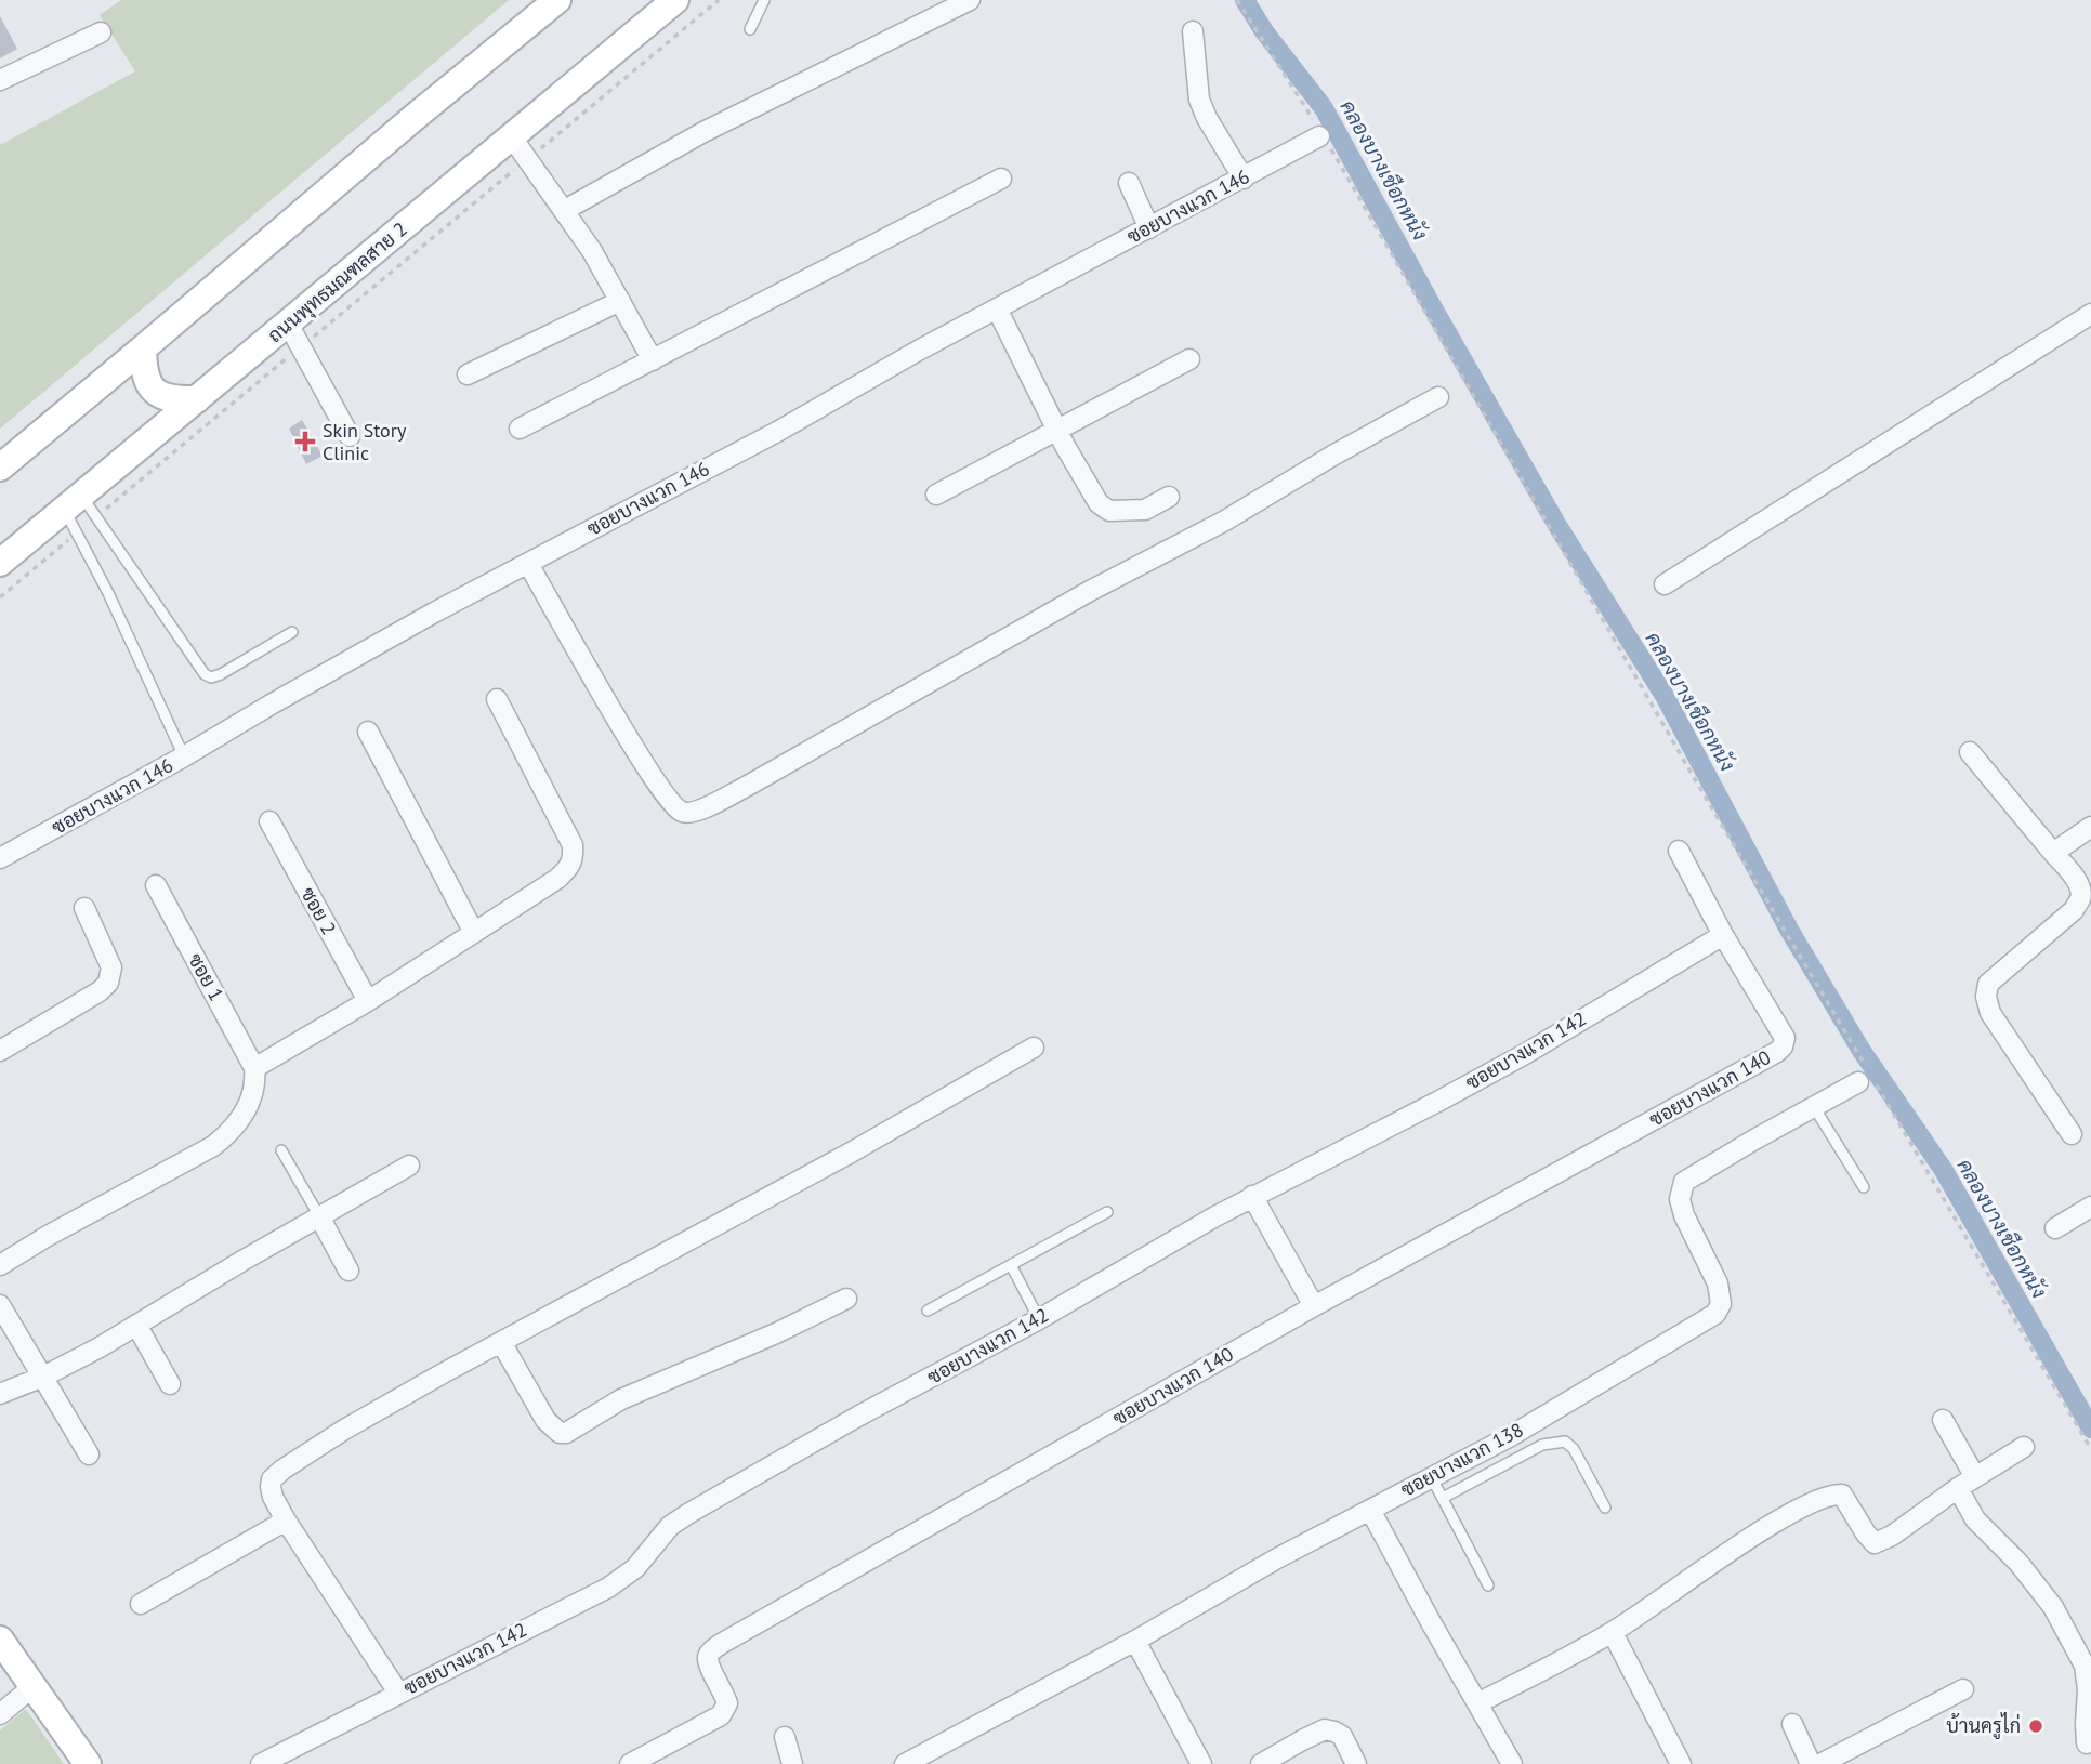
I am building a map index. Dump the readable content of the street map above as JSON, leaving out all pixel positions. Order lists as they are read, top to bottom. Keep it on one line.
{"streets":{"main road":["ถนนพุทธมณฑลสาย 2"],"street":["ซอยบางแวก 146","ซอย 2","ซอย 1","ซอยบางแวก 142","ซอยบางแวก 140","ซอยบางแวก 138"]},"crossings":[["ซอยบางแวก 142","ซอยบางแวก 140"]],"water":["คลองบางเชือกหนัง"],"places":{"health":["Skin Story Clinic"],"other":["บ้านครูไก่"]}}
